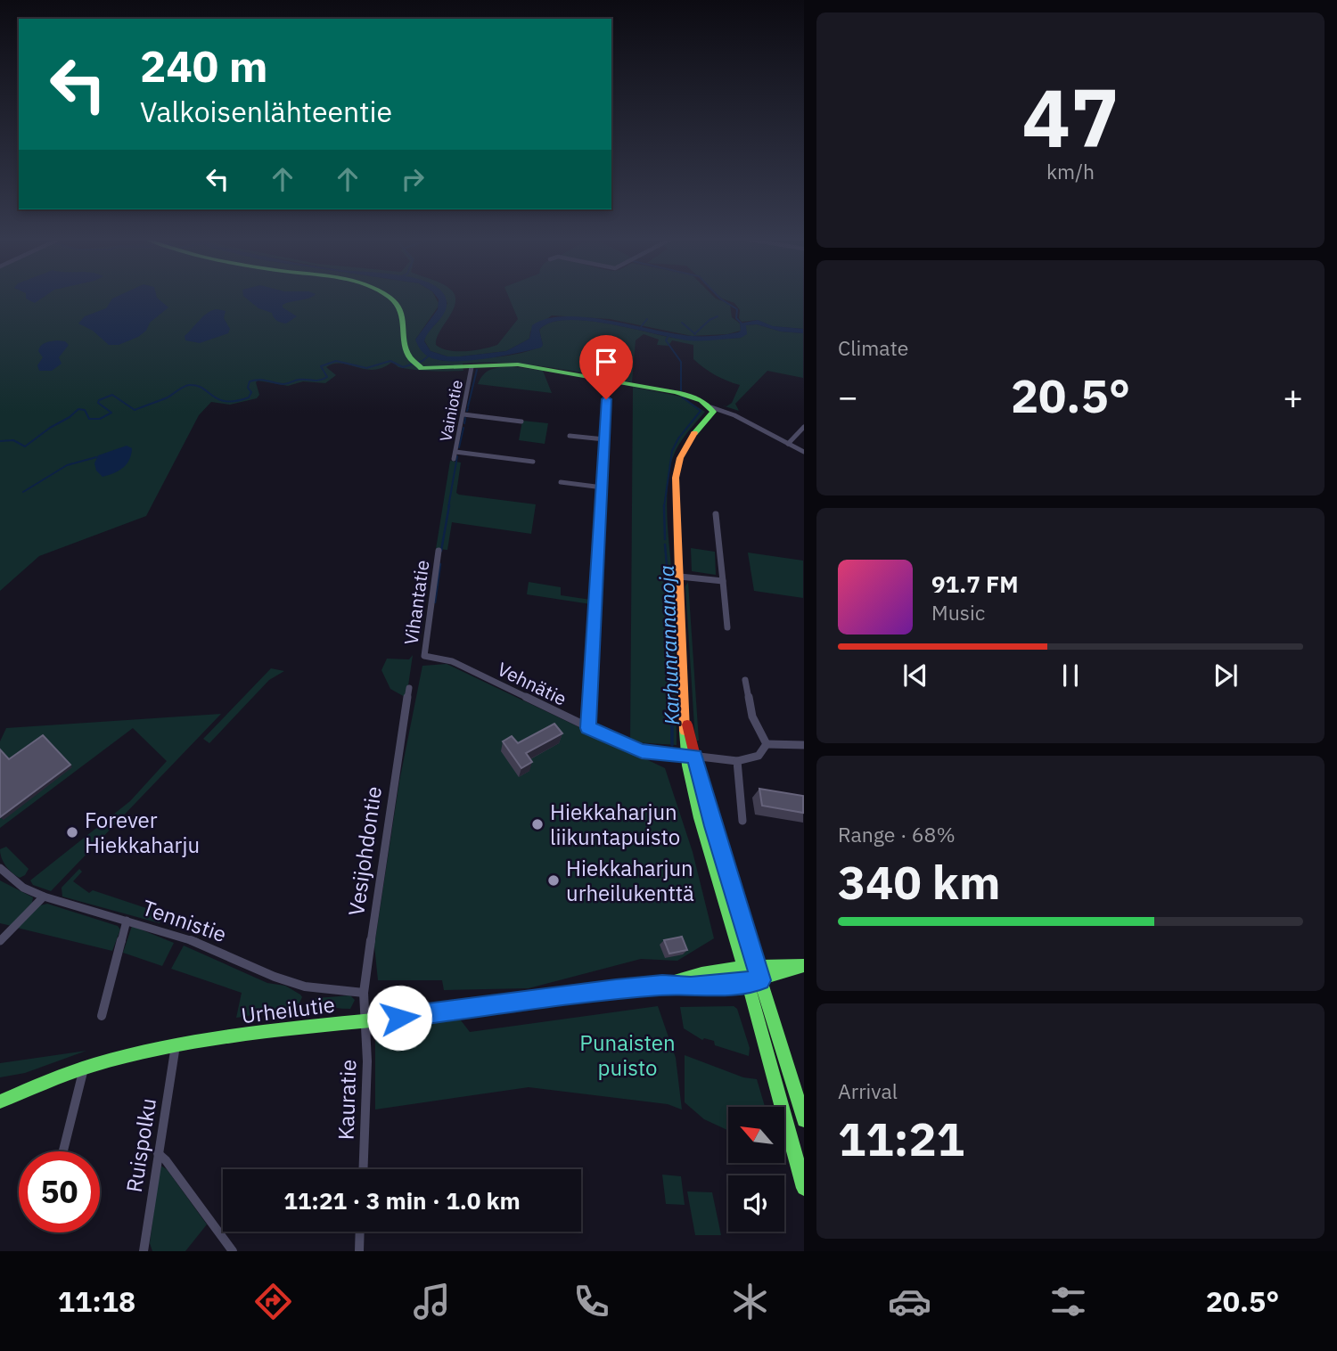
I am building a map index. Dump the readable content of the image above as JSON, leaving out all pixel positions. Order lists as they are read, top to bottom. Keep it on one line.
{"streets":{"street":["Vainiotie","Vihantatie","Vehnätie","Vesijohdontie","Tennistie","Urheilutie","Kauratie","Ruispolku"]},"crossings":[["Vihantatie","Vehnätie"],["Vesijohdontie","Tennistie"],["Vesijohdontie","Urheilutie"],["Vesijohdontie","Kauratie"],["Urheilutie","Kauratie"],["Urheilutie","Ruispolku"]],"water":["Karhunrannanoja"],"parks":["Punaisten puisto"],"places":["Hiekkaharjun liikuntapuisto","Forever Hiekkaharju","Hiekkaharjun urheilukenttä"],"north":"top left","page":{"tile":[["47","km/h"],"Climate",["Range · 68%","340 km"],["Arrival","11:21"]],"turn":["240 m","Valkoisenlähteentie"],"heat":["−","20.5°","+"],"song":["91.7 FM","Music"],"limit":"50","trip":"11:21 · 3 min · 1.0 km","tabs":["11:18","20.5°"]}}
